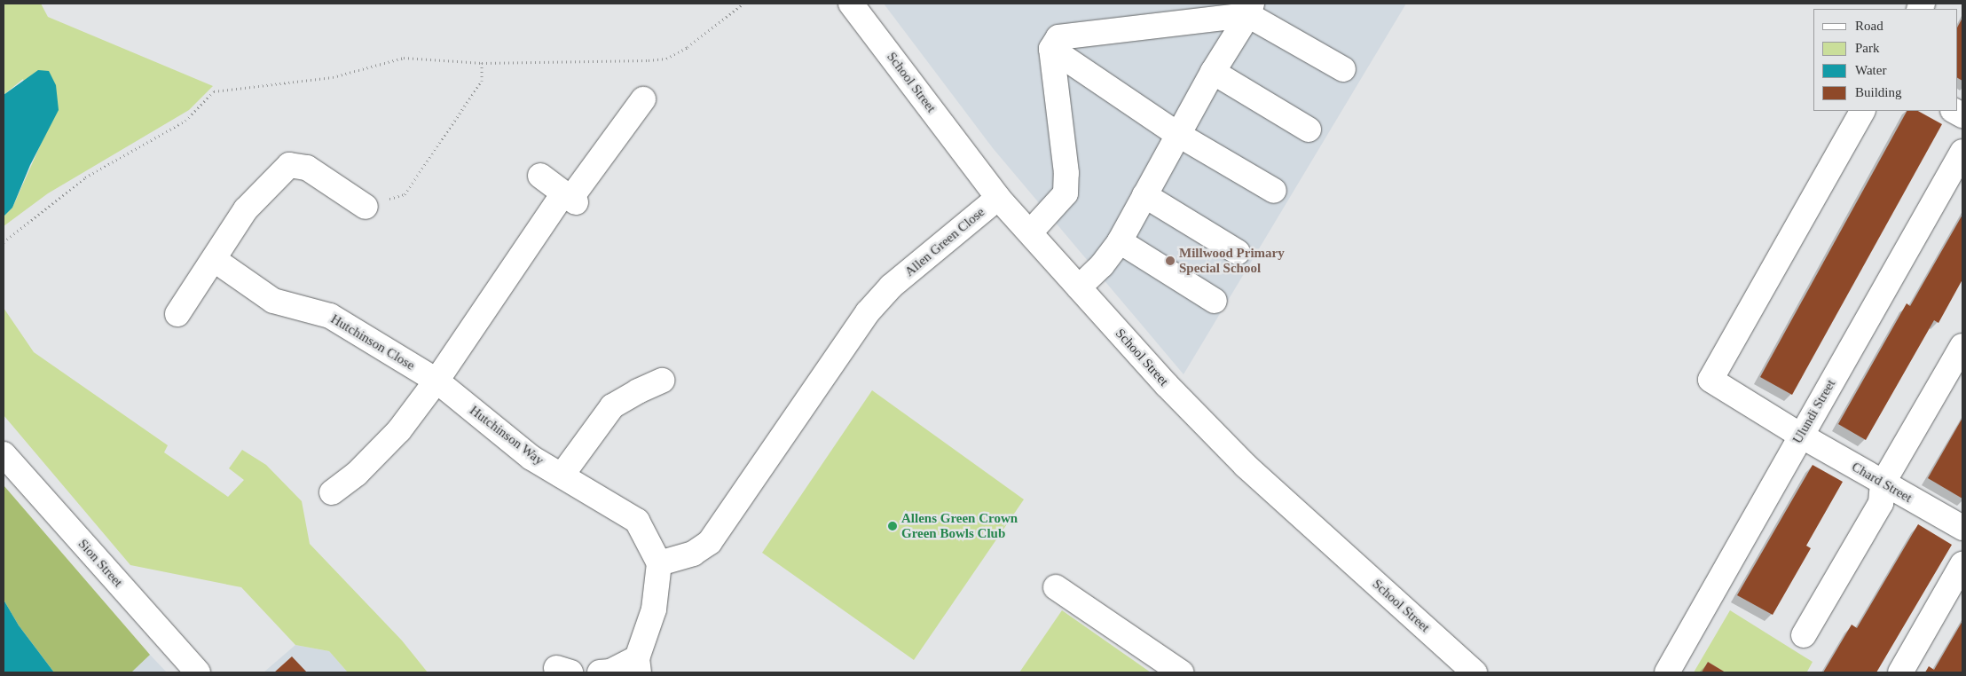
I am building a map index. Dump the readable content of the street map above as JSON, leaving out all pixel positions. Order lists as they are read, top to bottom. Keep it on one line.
{"streets":{"street":["School Street","Allen Green Close","Hutchinson Close","Ulundi Street","Hutchinson Way","Chard Street","Sion Street"]},"crossings":[["School Street","Allen Green Close"],["Allen Green Close","Hutchinson Way"],["Hutchinson Close","Hutchinson Way"],["Ulundi Street","Chard Street"]],"places":["Millwood Primary Special School","Allens Green Crown Green Bowls Club"],"legend":["Road","Park","Water","Building"]}
